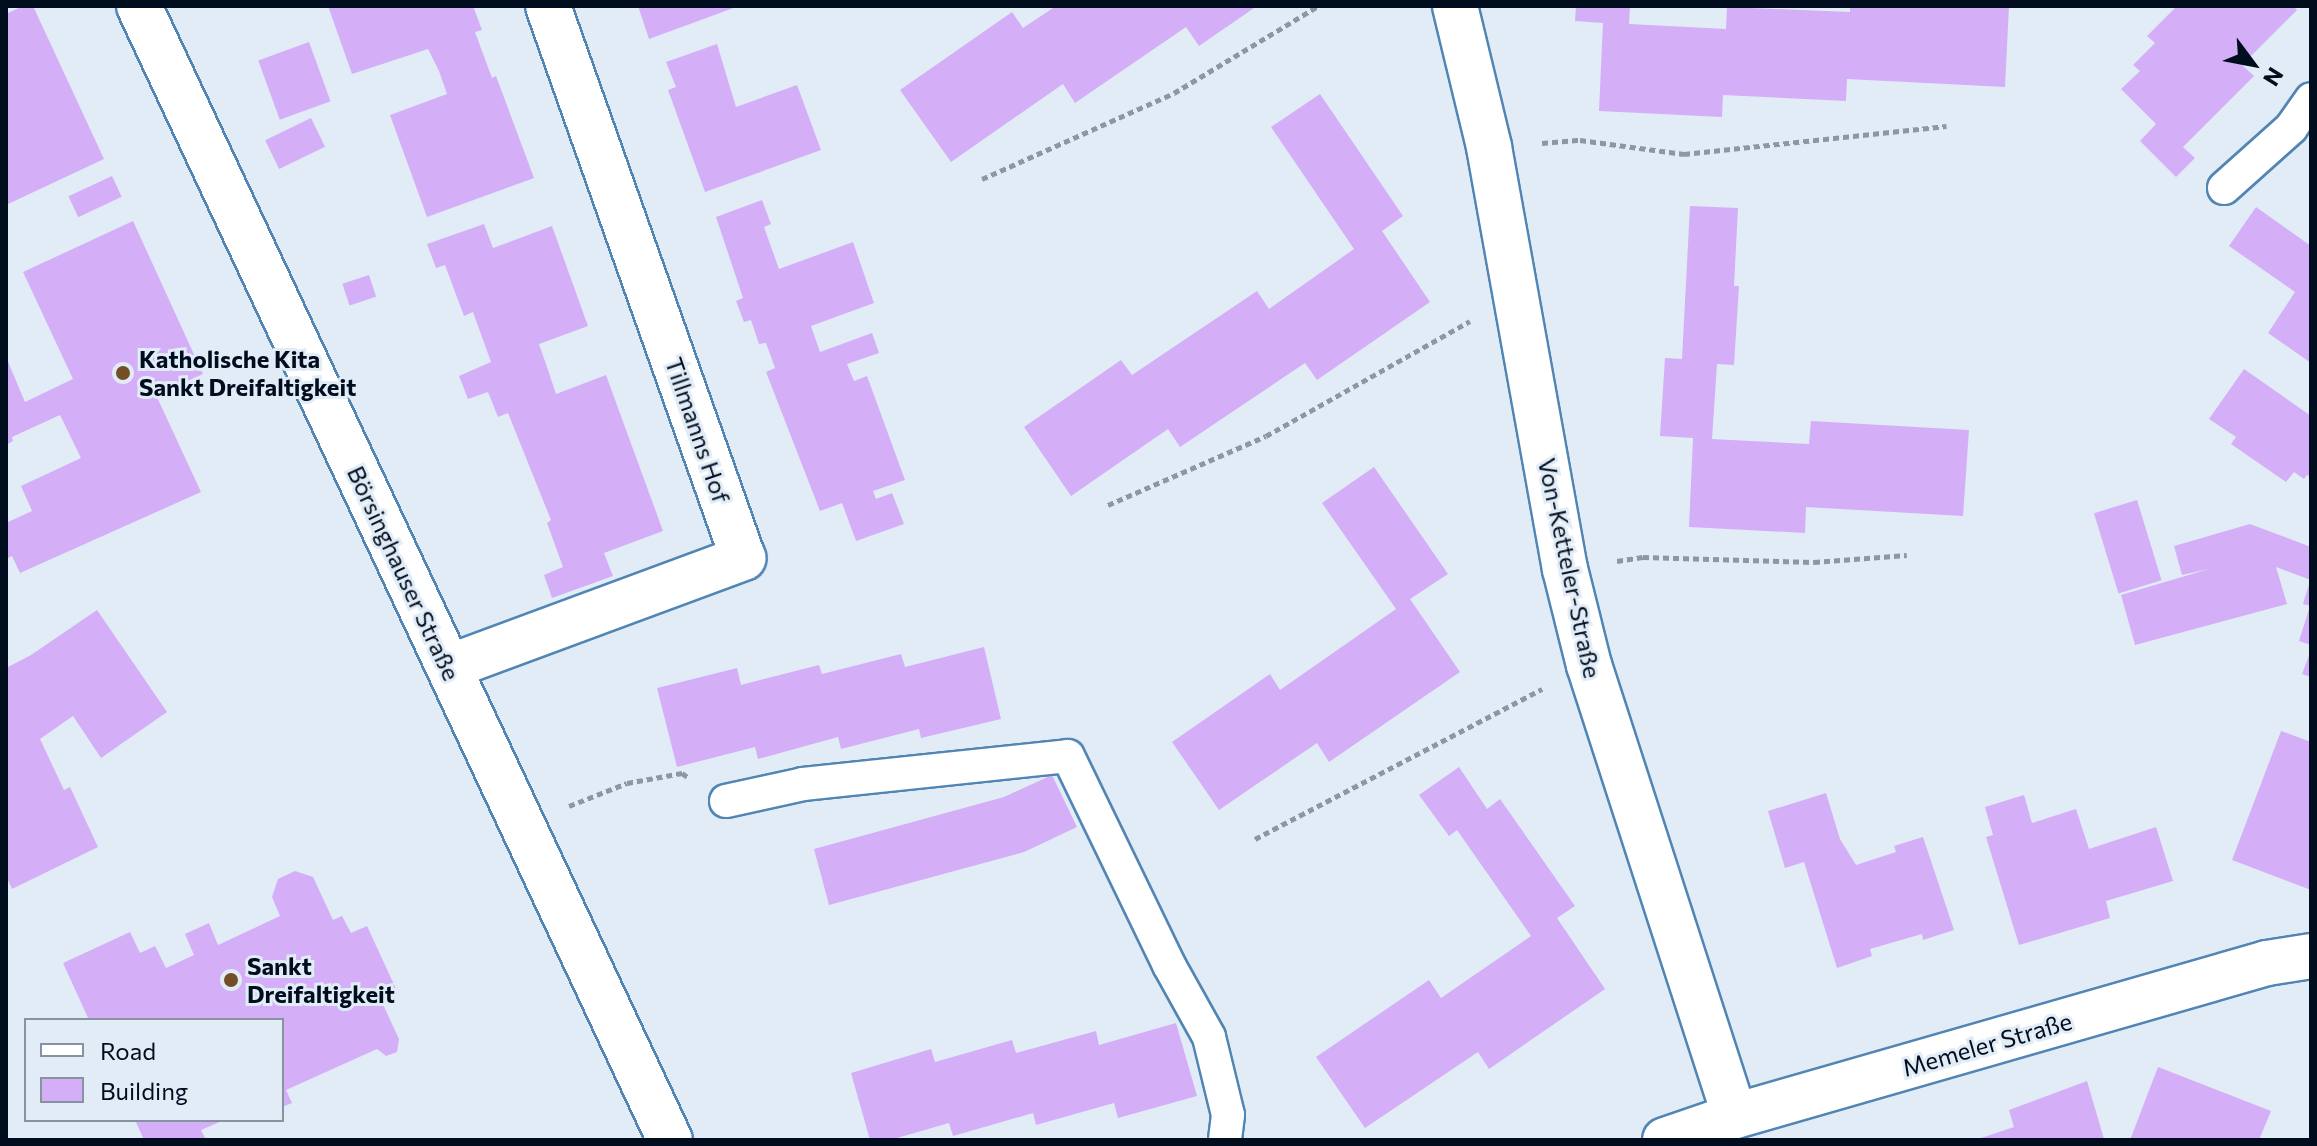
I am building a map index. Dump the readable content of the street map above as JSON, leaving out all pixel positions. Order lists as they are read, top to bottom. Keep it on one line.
{"streets":{"street":["Tillmanns Hof","Von-Ketteler-Straße","Börsinghauser Straße","Memeler Straße"]},"crossings":[["Tillmanns Hof","Börsinghauser Straße"],["Von-Ketteler-Straße","Memeler Straße"]],"places":["Katholische Kita Sankt Dreifaltigkeit","Sankt Dreifaltigkeit"],"legend":["Road","Building"],"north":"bottom right"}
